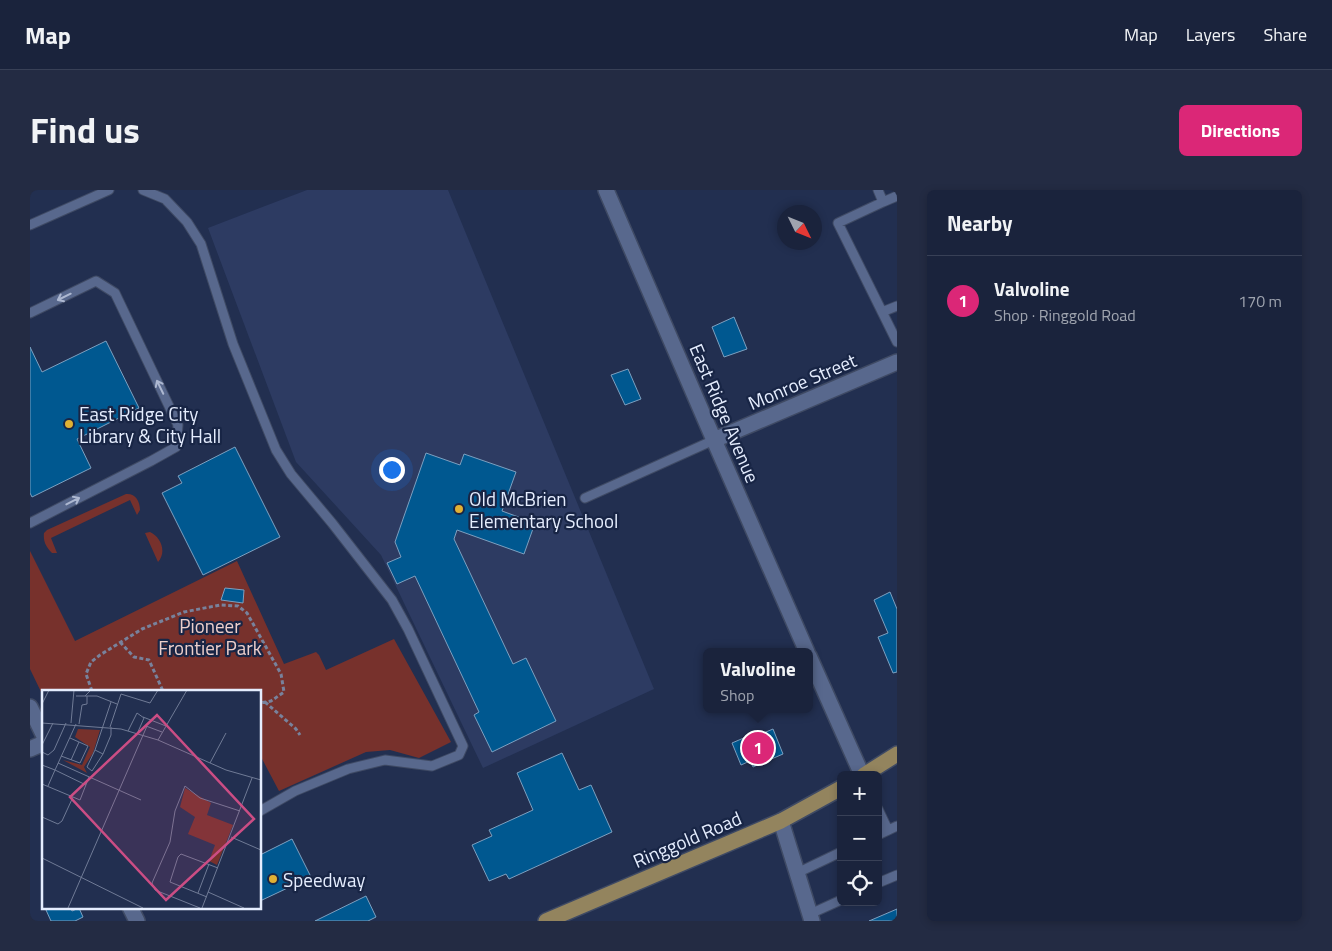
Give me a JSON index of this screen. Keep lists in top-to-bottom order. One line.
{"streets":{"main road":["Ringgold Road"],"street":["Monroe Street","East Ridge Avenue"]},"crossings":[["Monroe Street","East Ridge Avenue"]],"parks":["Pioneer Frontier Park"],"places":["East Ridge City Library & City Hall","Old McBrien Elementary School","Speedway"],"north":"bottom right","page":{"header":"Map","nav":["Map","Layers","Share"],"title":"Find us","buttons":"Directions","heading":"Nearby","list":[{"mark":"1","name":"Valvoline","note":"Shop · Ringgold Road","value":"170 m"}],"popup":["Valvoline","Shop"],"pins":"1","map_buttons":["+","−"]}}
